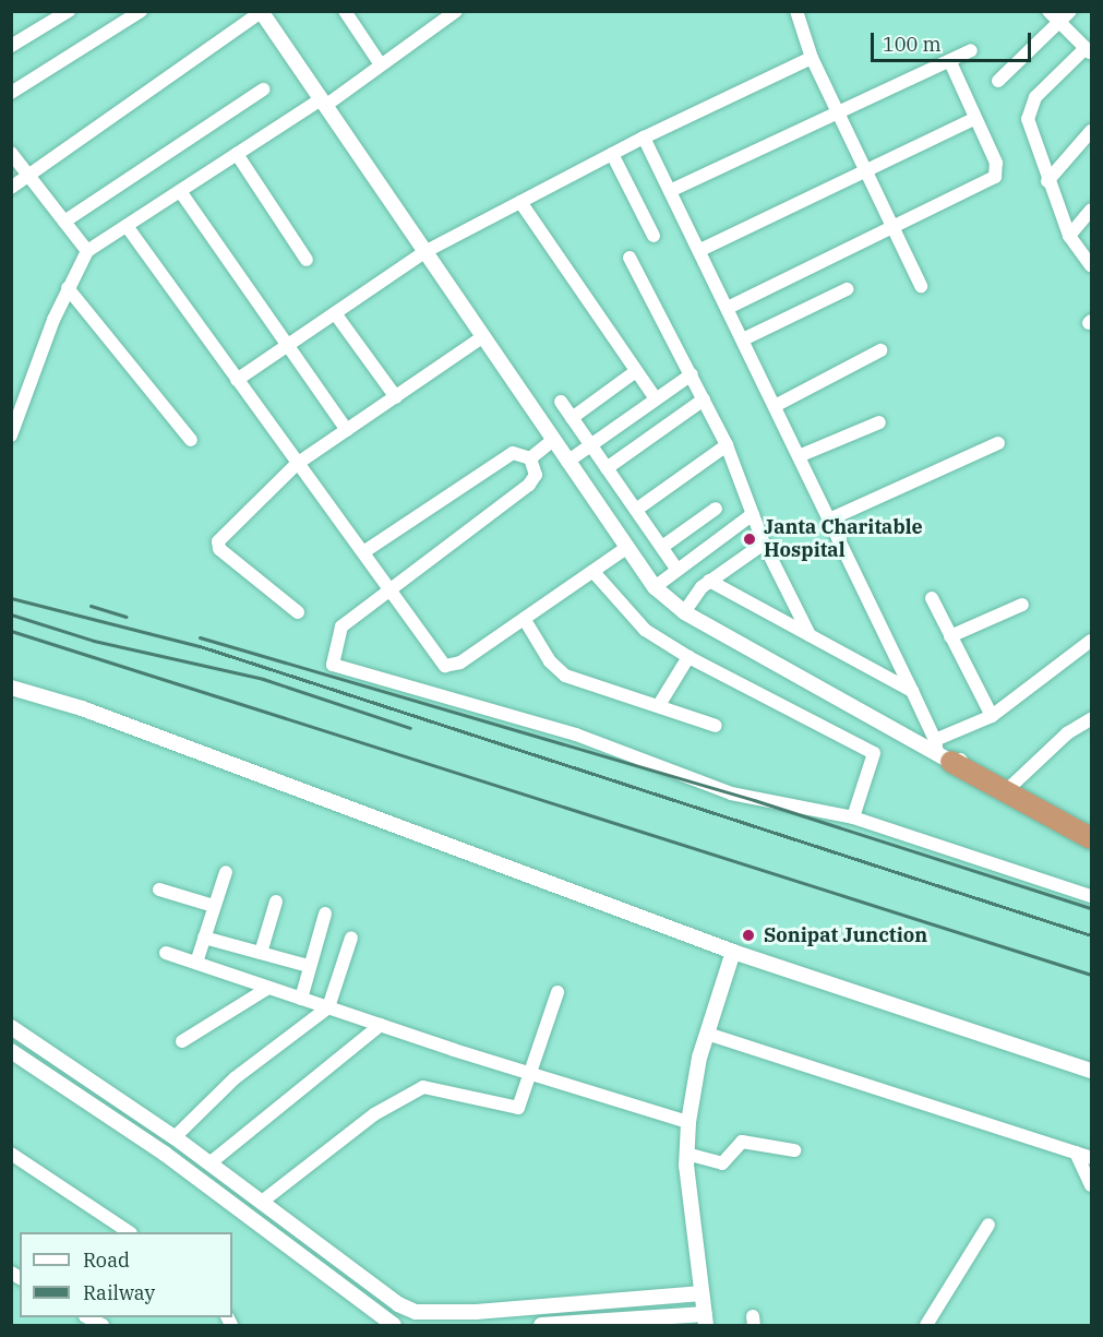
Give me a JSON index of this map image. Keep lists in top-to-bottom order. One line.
{"places":["Janta Charitable Hospital","Sonipat Junction"],"legend":["Road","Railway"],"scale_bar":"100 m"}
